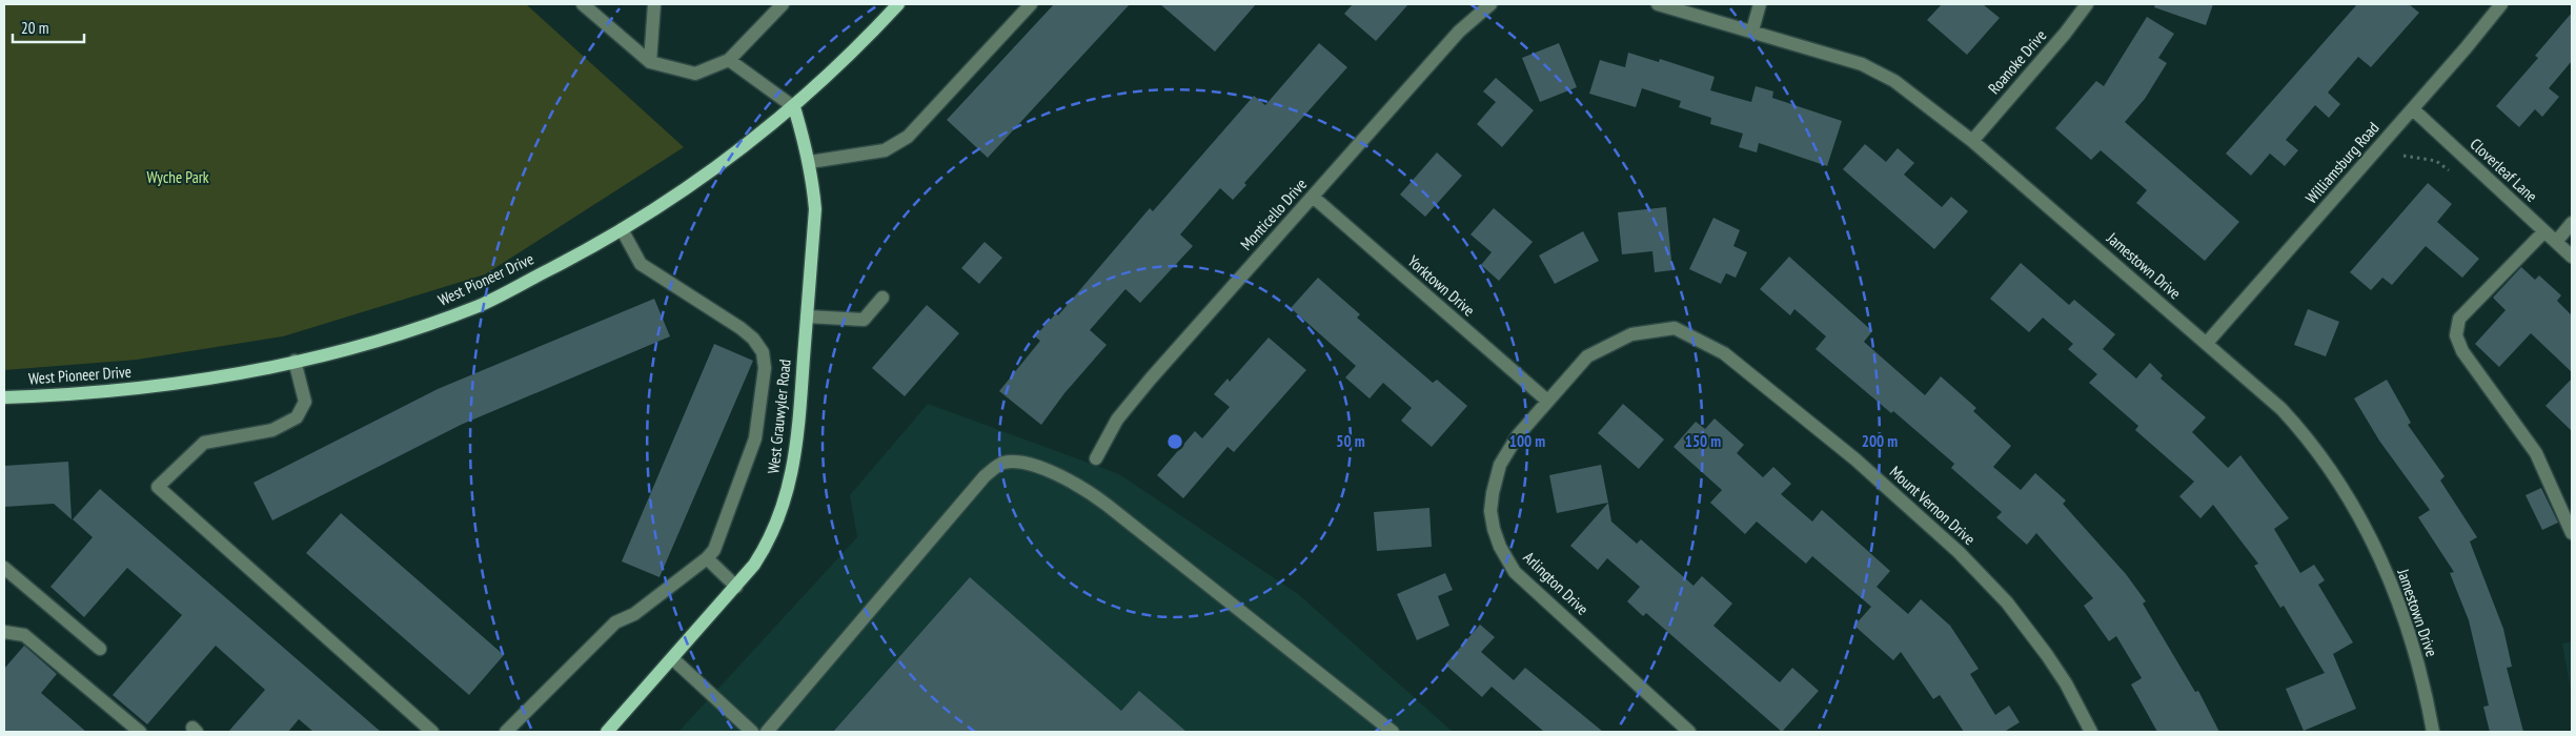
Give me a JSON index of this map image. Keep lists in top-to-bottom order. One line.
{"streets":{"main road":["West Pioneer Drive","West Grauwyler Road"],"street":["Roanoke Drive","Williamsburg Road","Cloverleaf Lane","Monticello Drive","Jamestown Drive","Yorktown Drive","Mount Vernon Drive","Arlington Drive"]},"crossings":[["Roanoke Drive","Jamestown Drive"],["Williamsburg Road","Cloverleaf Lane"],["Williamsburg Road","Jamestown Drive"],["Monticello Drive","Yorktown Drive"],["West Pioneer Drive","West Grauwyler Road"],["Yorktown Drive","Mount Vernon Drive"],["Yorktown Drive","Arlington Drive"],["Mount Vernon Drive","Arlington Drive"]],"parks":["Wyche Park"],"scale_bar":"20 m","rings":["50 m","100 m","150 m","200 m"]}
